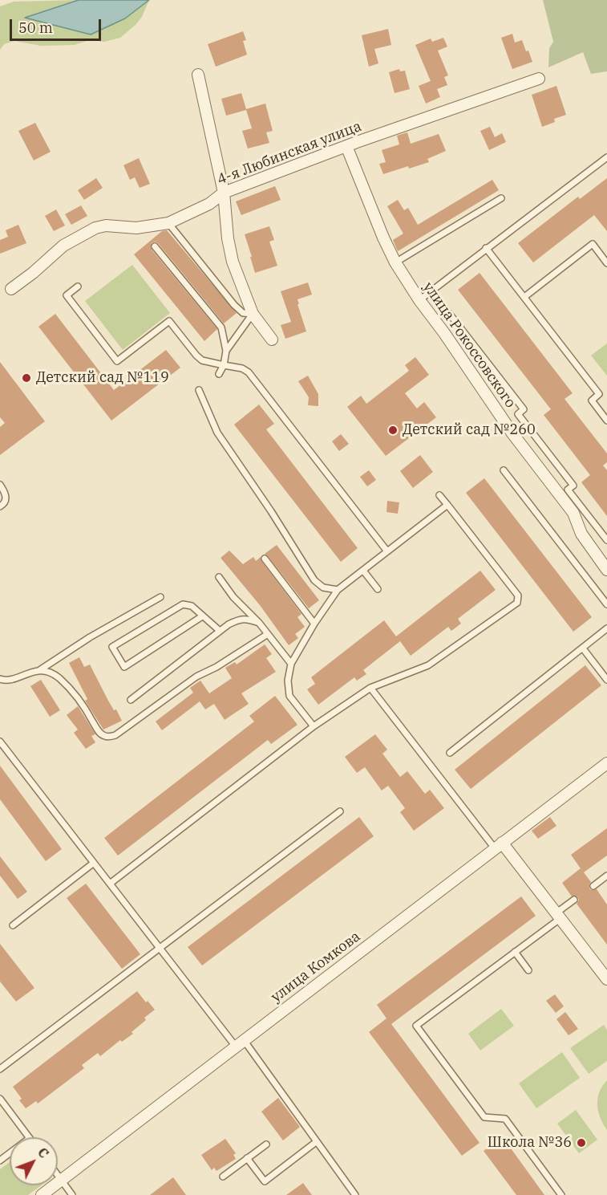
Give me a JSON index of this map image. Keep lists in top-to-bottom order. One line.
{"streets":{"street":["4-я Любинская улица","улица Рокоссовского","улица Комкова"]},"crossings":[["4-я Любинская улица","улица Рокоссовского"]],"places":["Детский сад №119","Детский сад №260","Школа №36"],"scale_bar":"50 m","north":"top right"}
